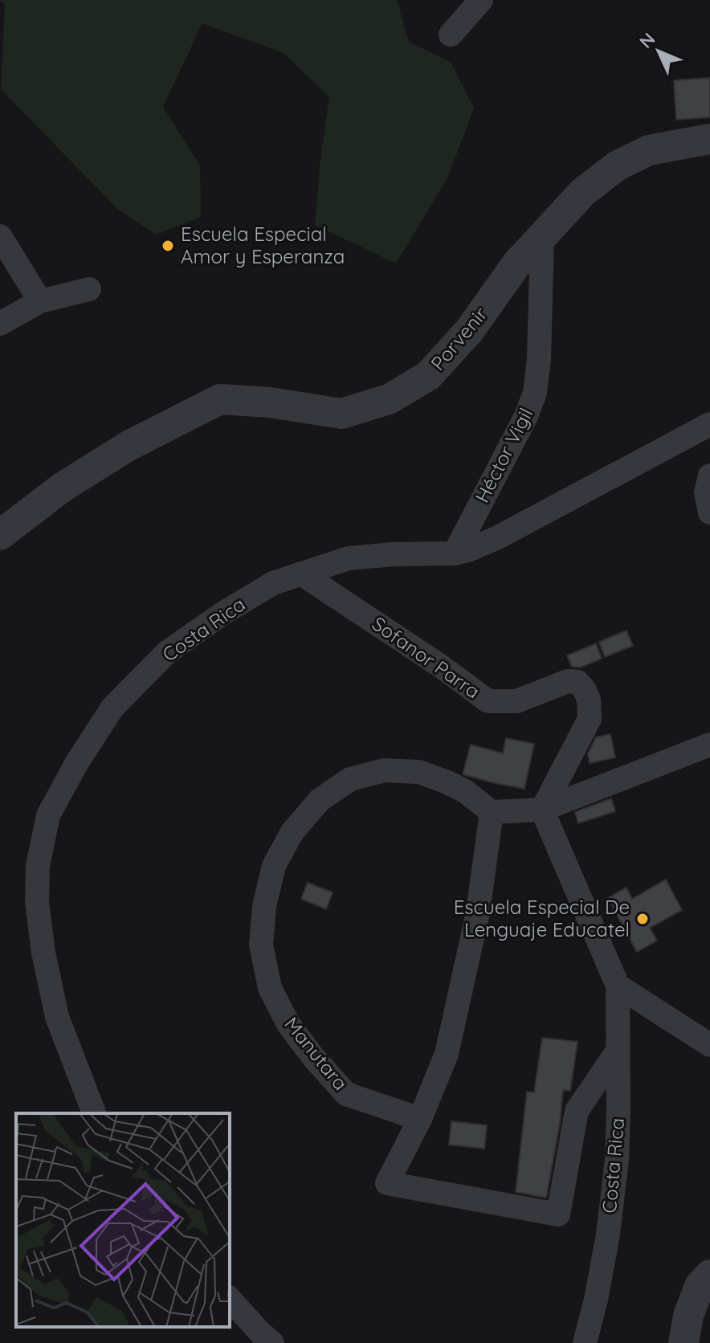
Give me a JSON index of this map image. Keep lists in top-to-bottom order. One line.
{"streets":{"street":["Porvenir","Héctor Vigil","Costa Rica","Sofanor Parra","Manutara"]},"crossings":[["Porvenir","Héctor Vigil"],["Héctor Vigil","Costa Rica"],["Costa Rica","Sofanor Parra"]],"places":["Escuela Especial Amor y Esperanza","Escuela Especial De Lenguaje Educatel"],"north":"top left"}
